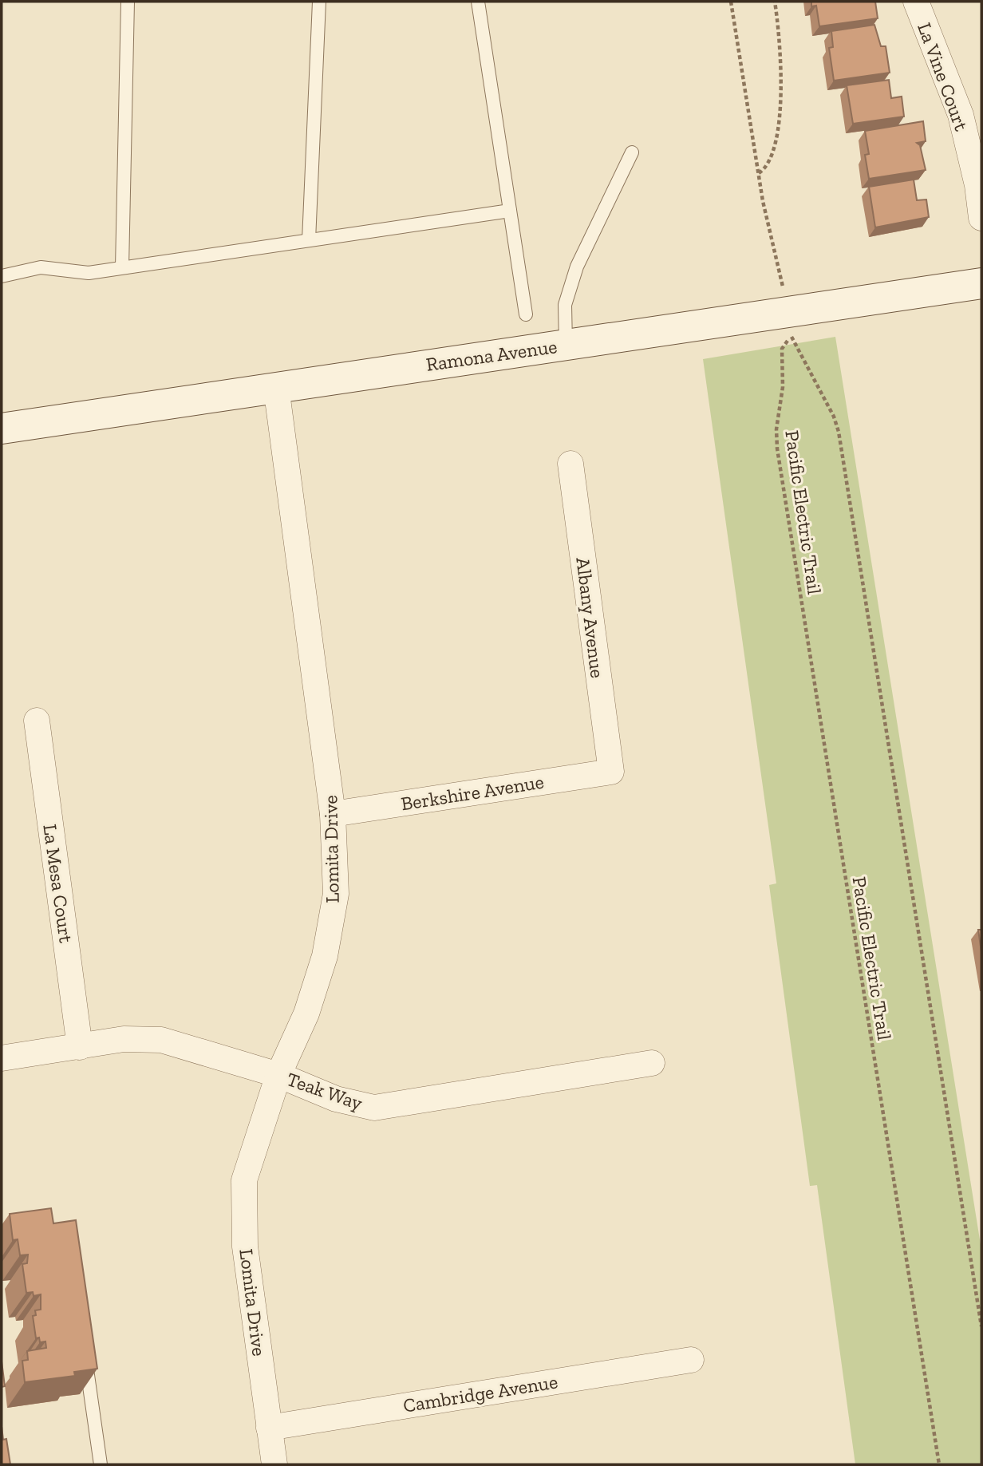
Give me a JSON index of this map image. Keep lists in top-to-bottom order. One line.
{"streets":{"street":["La Vine Court","Ramona Avenue","Albany Avenue","Berkshire Avenue","Lomita Drive","La Mesa Court","Teak Way","Cambridge Avenue"],"path":["Pacific Electric Trail"]},"crossings":[["Ramona Avenue","Lomita Drive"],["Albany Avenue","Berkshire Avenue"],["Berkshire Avenue","Lomita Drive"],["Lomita Drive","Teak Way"],["Lomita Drive","Cambridge Avenue"],["La Mesa Court","Teak Way"]]}
